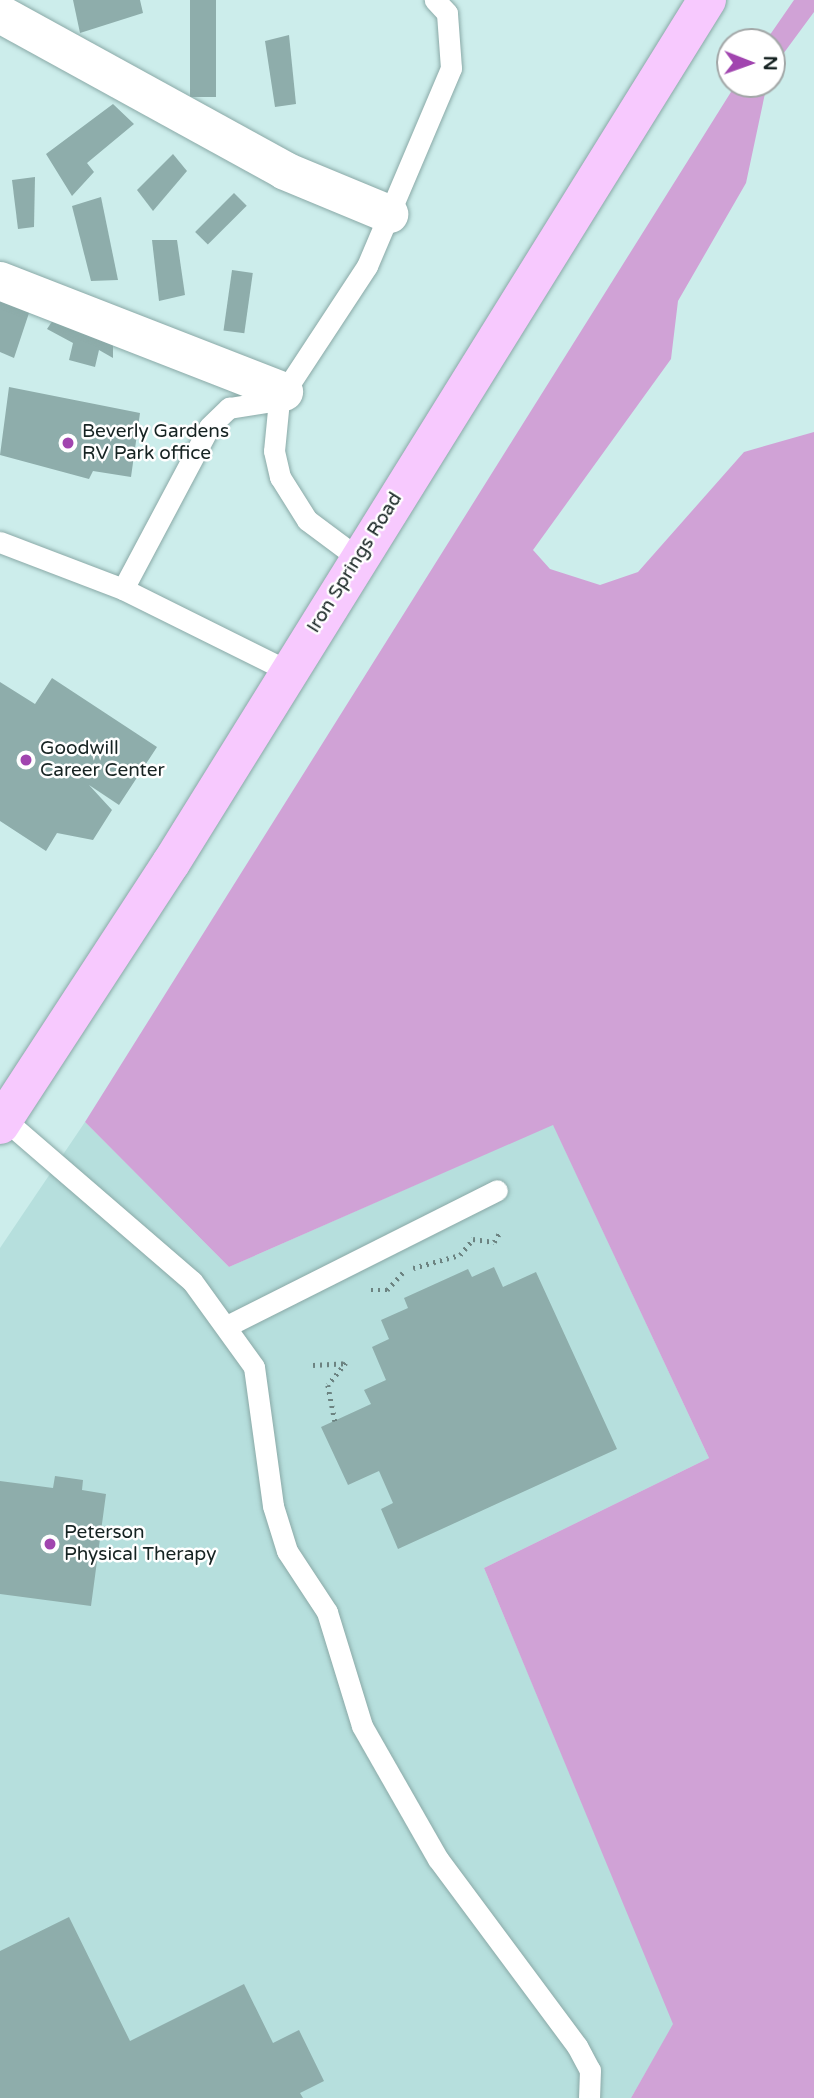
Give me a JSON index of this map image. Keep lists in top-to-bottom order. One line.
{"streets":{"main road":["Iron Springs Road"]},"places":["Beverly Gardens RV Park office","Goodwill Career Center","Peterson Physical Therapy"],"north":"right"}
